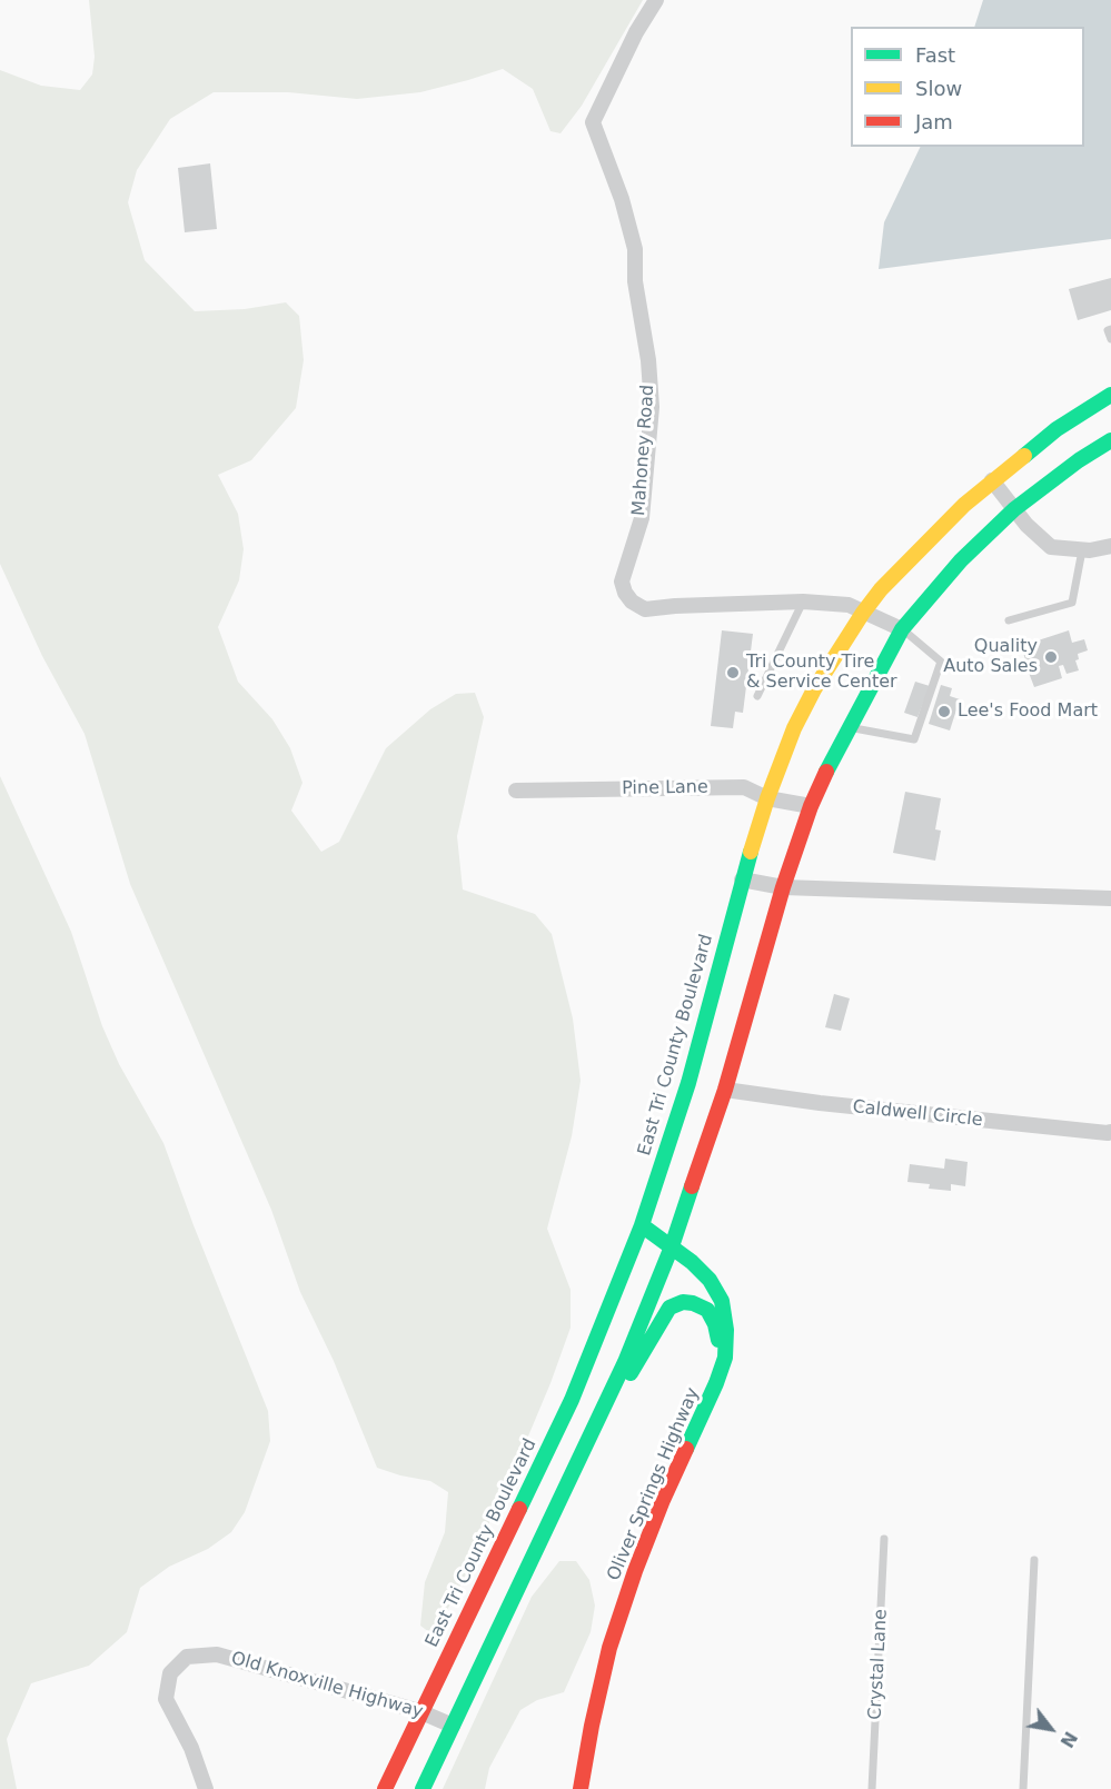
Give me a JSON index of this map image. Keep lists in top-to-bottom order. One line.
{"streets":{"main road":["East Tri County Boulevard","Oliver Springs Highway"],"street":["Mahoney Road","Pine Lane","Caldwell Circle","Old Knoxville Highway"],"lane":["Crystal Lane"]},"crossings":[["Mahoney Road","East Tri County Boulevard"],["Pine Lane","East Tri County Boulevard"],["East Tri County Boulevard","Oliver Springs Highway"],["East Tri County Boulevard","Old Knoxville Highway"]],"places":["Quality Auto Sales","Tri County Tire & Service Center","Lee's Food Mart"],"legend":["Fast","Slow","Jam"],"north":"bottom right"}
